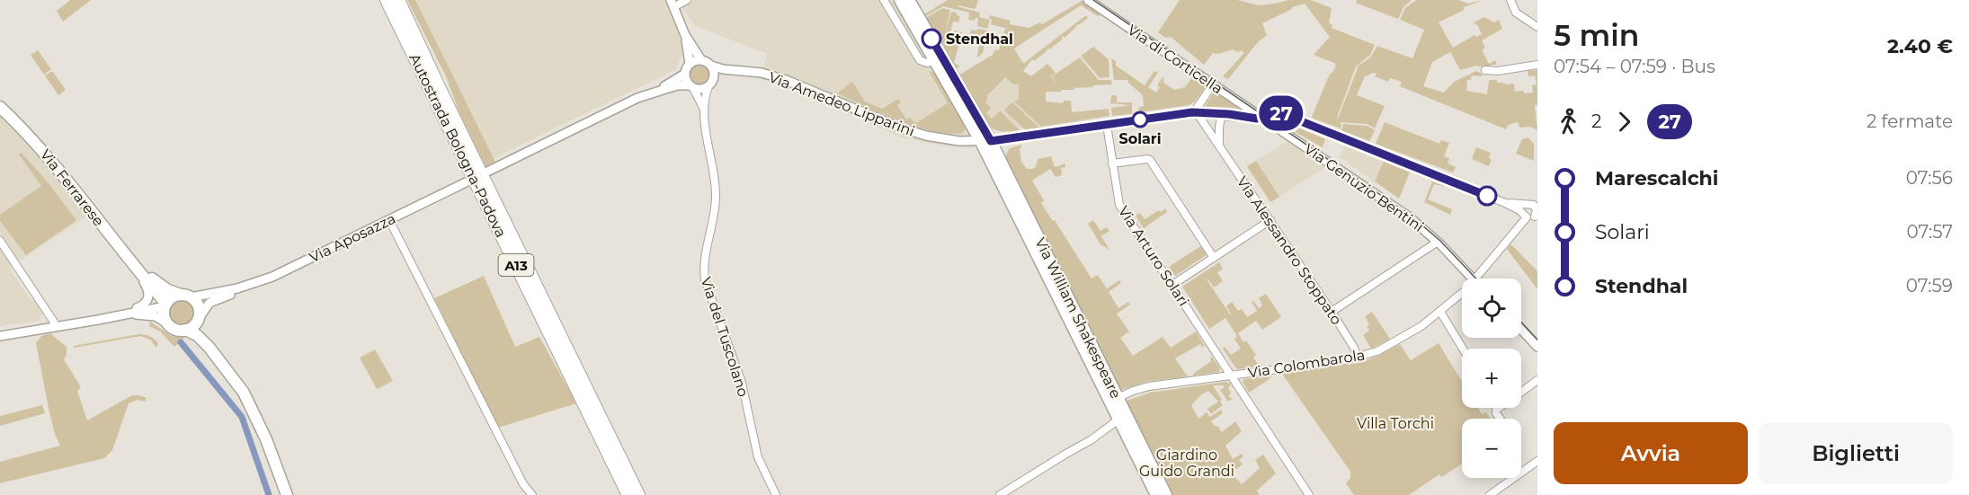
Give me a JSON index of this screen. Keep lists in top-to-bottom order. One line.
{"streets":{"highway":["Autostrada Bologna-Padova","A13"],"main road":["Via Ferrarese","Via William Shakespeare"],"street":["Via di Corticella","Via Amedeo Lipparini","Via Genuzio Bentini","Via Aposazza","Via Alessandro Stoppato","Via Arturo Solari","Via del Tuscolano","Via Colombarola"]},"crossings":[["Via di Corticella","Via Amedeo Lipparini"],["Via di Corticella","Via Genuzio Bentini"],["Via Amedeo Lipparini","Via Genuzio Bentini"],["Via Amedeo Lipparini","Via Alessandro Stoppato"],["Via Amedeo Lipparini","Via Arturo Solari"],["Via Amedeo Lipparini","Via William Shakespeare"],["Via Amedeo Lipparini","Via del Tuscolano"],["Via Ferrarese","Via Aposazza"],["Via Alessandro Stoppato","Via Colombarola"],["Via Arturo Solari","Via Colombarola"],["Via William Shakespeare","Via Colombarola"]],"parks":["Villa Torchi","Giardino Guido Grandi"],"places":["Stendhal","Solari"],"lines":["bus line 27"],"page":{"on_map":"27","heading":["5 min","07:54 – 07:59 · Bus","2.40 €"],"legs":["2","27","2 fermate"],"list":[{"name":"Marescalchi","value":"07:56"},{"name":"Solari","value":"07:57"},{"name":"Stendhal","value":"07:59"}],"map_buttons":["+","−"],"buttons":["Avvia","Biglietti"]}}
